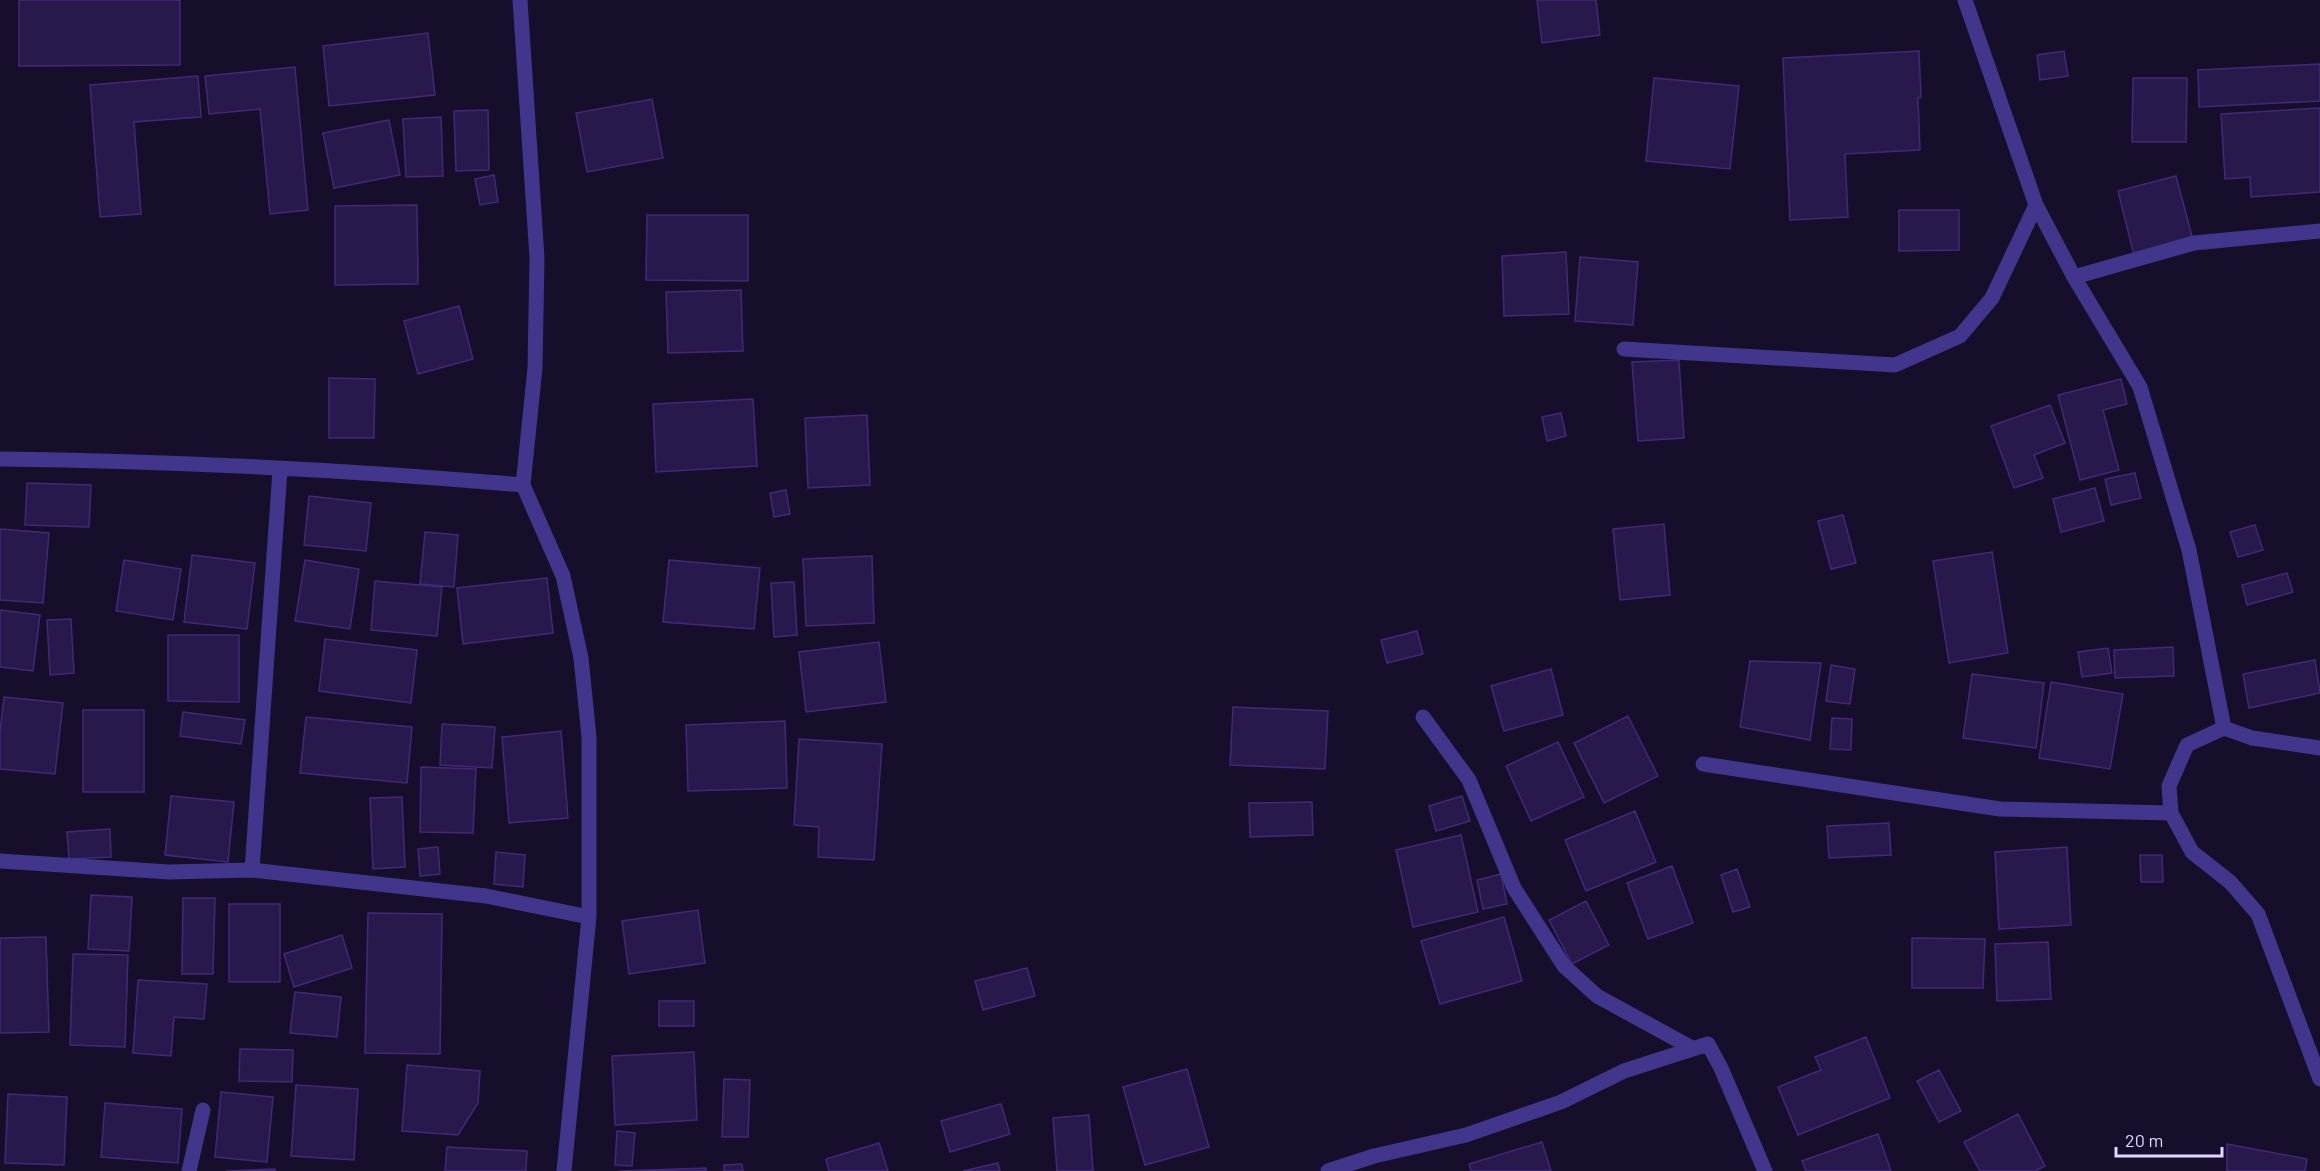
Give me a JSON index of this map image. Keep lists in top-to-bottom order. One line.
{"scale_bar":"20 m"}
